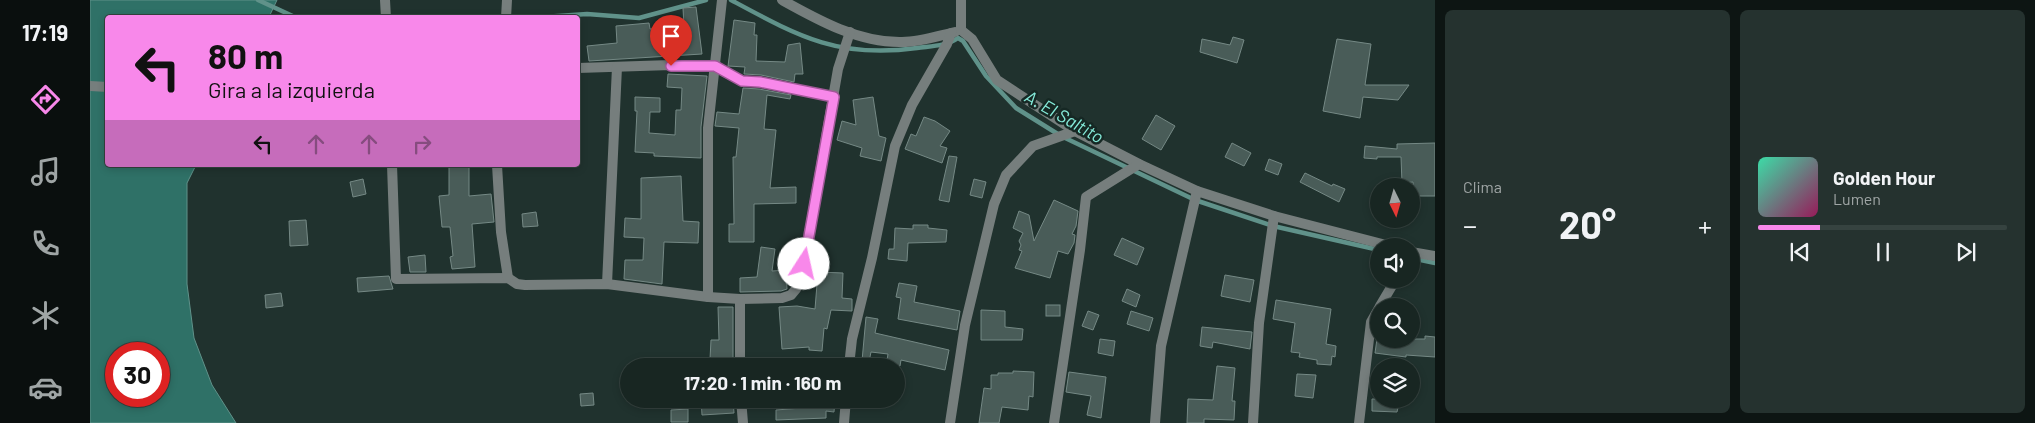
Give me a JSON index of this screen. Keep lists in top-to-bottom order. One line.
{"water":["A. El Saltito"],"north":"bottom","page":{"tabs":"17:19","tile":"Clima","turn":["80 m","Gira a la izquierda"],"song":["Golden Hour","Lumen"],"heat":["−","20°","+"],"limit":"30","trip":"17:20 · 1 min · 160 m"}}
